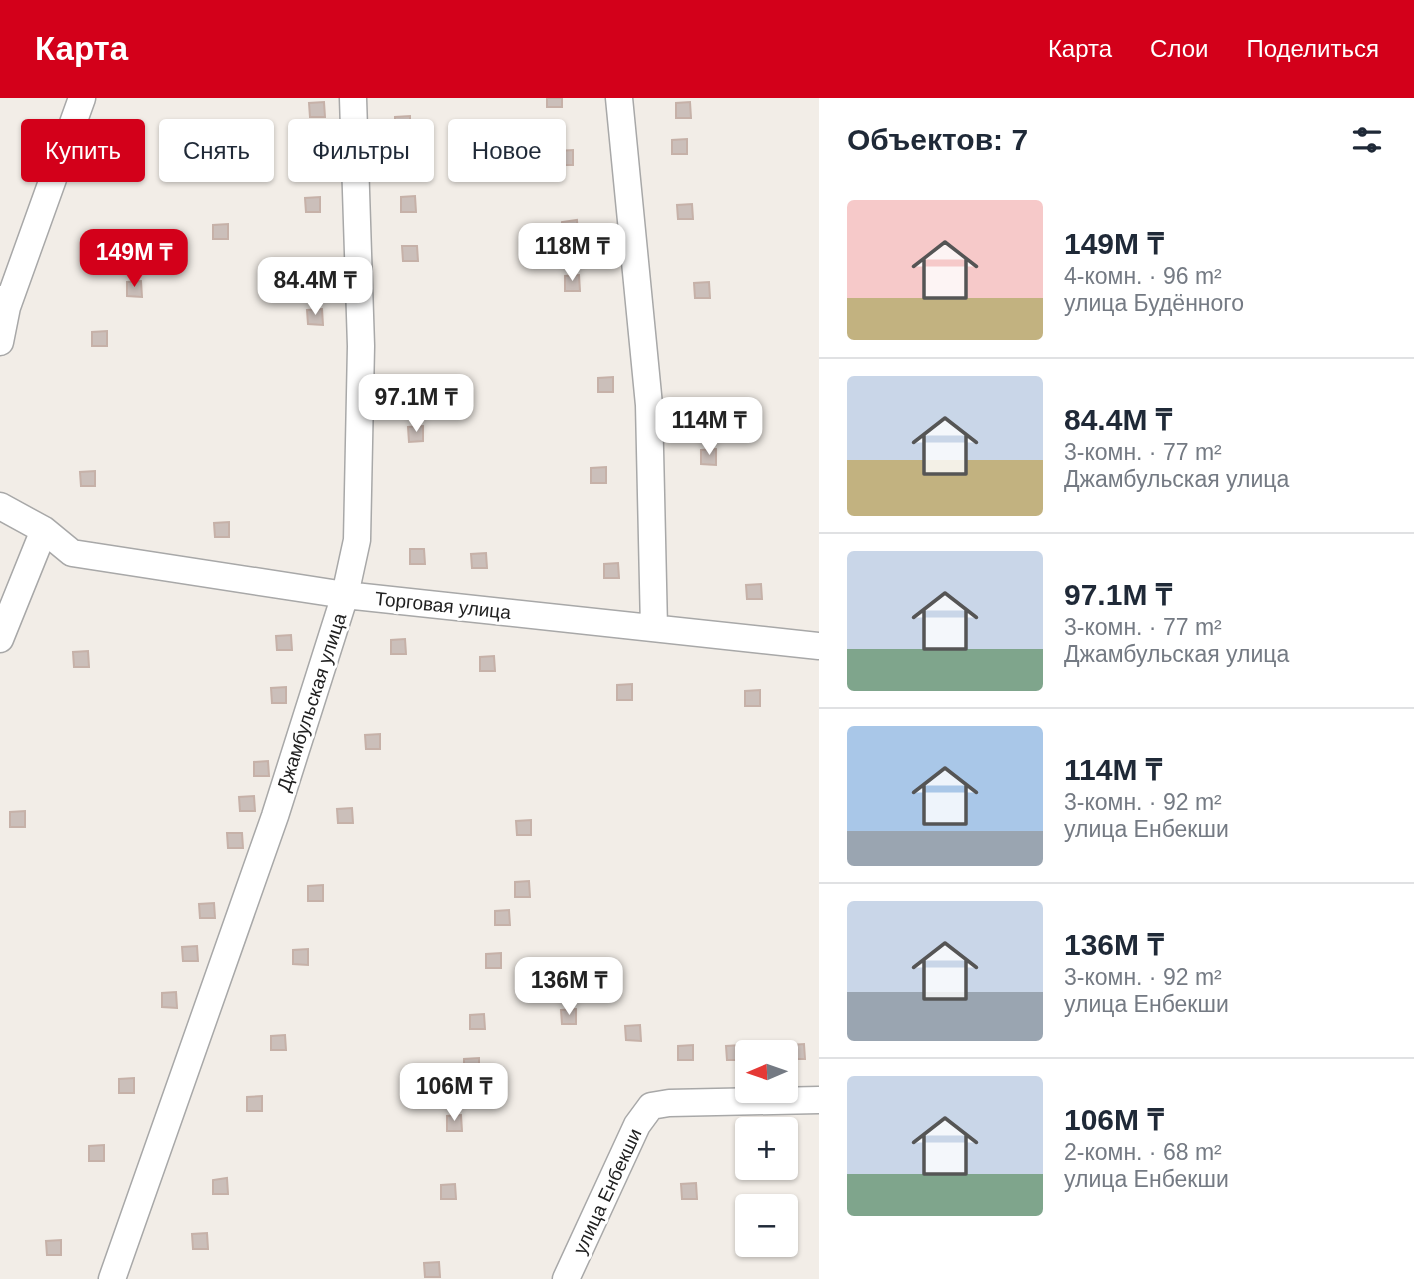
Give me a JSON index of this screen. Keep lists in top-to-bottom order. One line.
{"streets":{"street":["Торговая улица","Джамбульская улица","улица Енбекши"]},"crossings":[["Торговая улица","Джамбульская улица"]],"north":"left","page":{"header":"Карта","nav":["Карта","Слои","Поделиться"],"heading":"Объектов: 7","chip":["Купить","Снять","Фильтры","Новое"],"list":[{"name":"149M ₸","note":"4-комн. · 96 m² · улица Будённого"},{"name":"84.4M ₸","note":"3-комн. · 77 m² · Джамбульская улица"},{"name":"97.1M ₸","note":"3-комн. · 77 m² · Джамбульская улица"},{"name":"114M ₸","note":"3-комн. · 92 m² · улица Енбекши"},{"name":"136M ₸","note":"3-комн. · 92 m² · улица Енбекши"},{"name":"106M ₸","note":"2-комн. · 68 m² · улица Енбекши"}],"price":["118M ₸","149M ₸","84.4M ₸","97.1M ₸","114M ₸","136M ₸","106M ₸"],"map_buttons":["+","−"]}}
